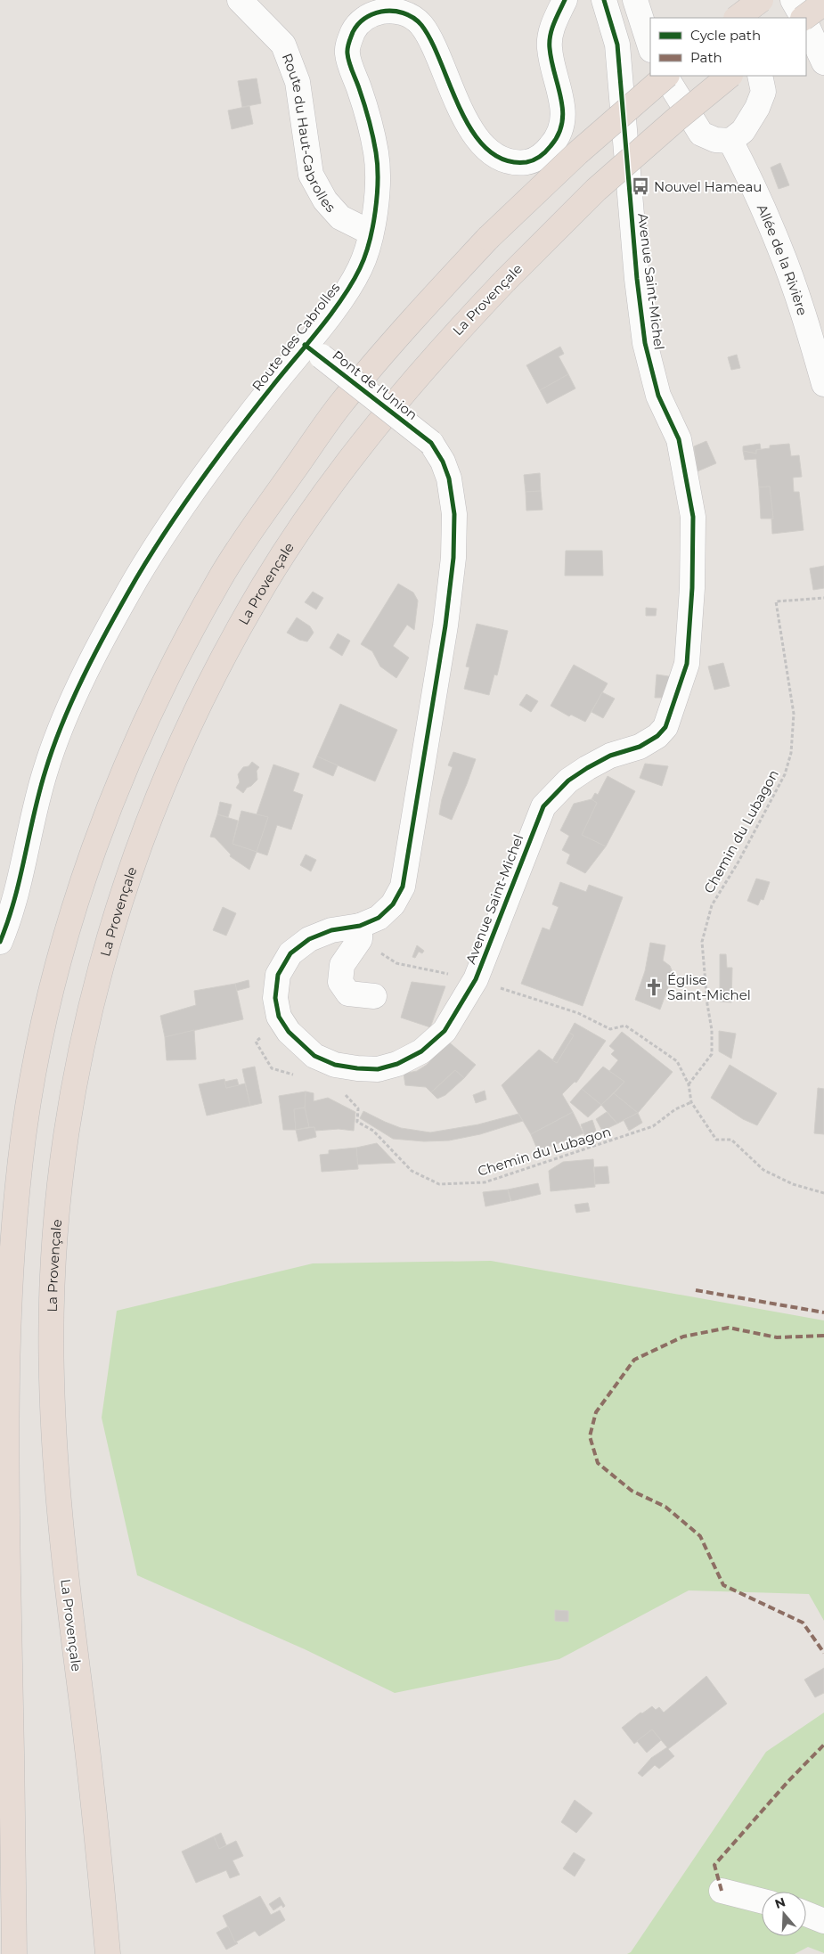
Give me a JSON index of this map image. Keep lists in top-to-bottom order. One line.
{"streets":{"highway":["La Provençale"],"street":["Route du Haut-Cabrolles","Allée de la Rivière","Avenue Saint-Michel","Route des Cabrolles","Pont de l'Union"],"path":["Chemin du Lubagon"]},"crossings":[["Route du Haut-Cabrolles","Route des Cabrolles"],["Avenue Saint-Michel","Pont de l'Union"],["Route des Cabrolles","Pont de l'Union"]],"places":{"bus stop":["Nouvel Hameau"],"church":["Église Saint-Michel"]},"legend":["Cycle path","Path"],"north":"top"}
